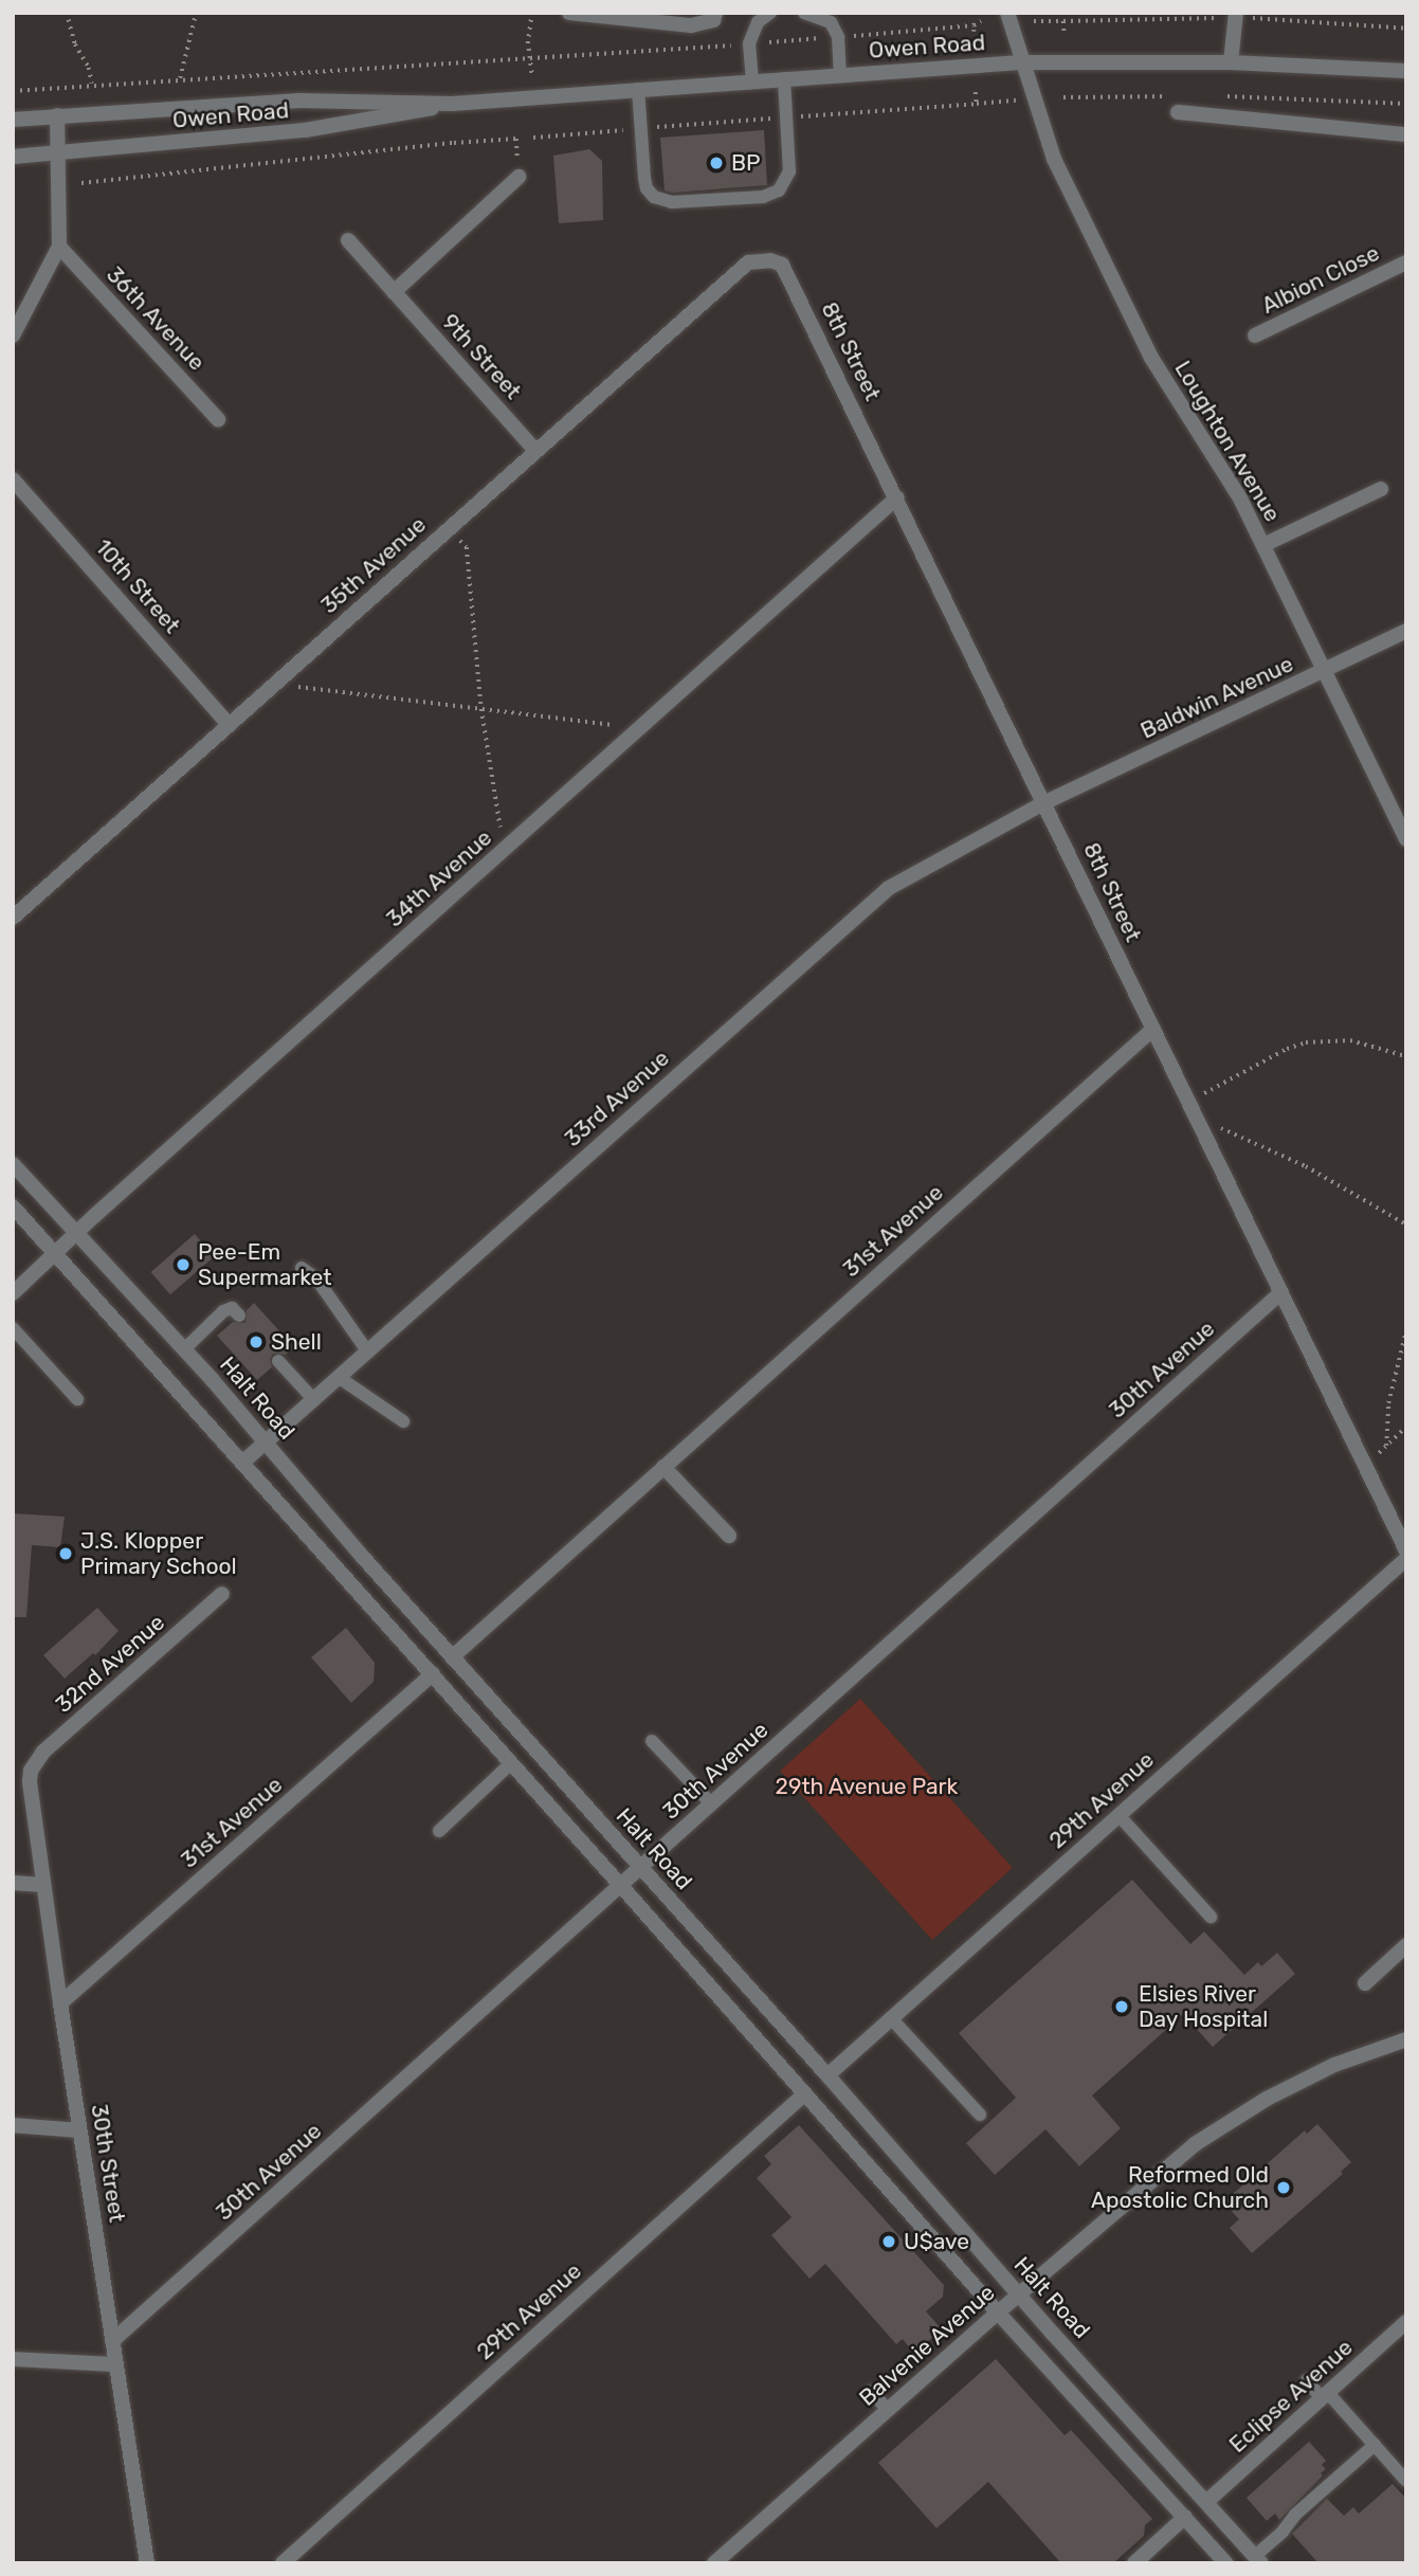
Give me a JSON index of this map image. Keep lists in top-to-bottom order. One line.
{"streets":{"street":["Owen Road","Albion Close","36th Avenue","8th Street","9th Street","Loughton Avenue","35th Avenue","10th Street","Baldwin Avenue","34th Avenue","33rd Avenue","31st Avenue","30th Avenue","Halt Road","32nd Avenue","29th Avenue","30th Street","Balvenie Avenue","Eclipse Avenue"]},"crossings":[["Owen Road","Loughton Avenue"],["8th Street","35th Avenue"],["8th Street","Baldwin Avenue"],["8th Street","34th Avenue"],["8th Street","33rd Avenue"],["8th Street","31st Avenue"],["8th Street","30th Avenue"],["9th Street","35th Avenue"],["Loughton Avenue","Baldwin Avenue"],["35th Avenue","10th Street"],["Baldwin Avenue","33rd Avenue"],["34th Avenue","Halt Road"],["33rd Avenue","Halt Road"],["31st Avenue","Halt Road"],["31st Avenue","30th Street"],["30th Avenue","Halt Road"],["30th Avenue","30th Street"],["Halt Road","29th Avenue"],["Halt Road","Balvenie Avenue"],["Halt Road","Eclipse Avenue"],["32nd Avenue","30th Street"]],"parks":["29th Avenue Park"],"places":["BP","Pee-Em Supermarket","Shell","J.S. Klopper Primary School","Elsies River Day Hospital","Reformed Old Apostolic Church","U$ave"]}
